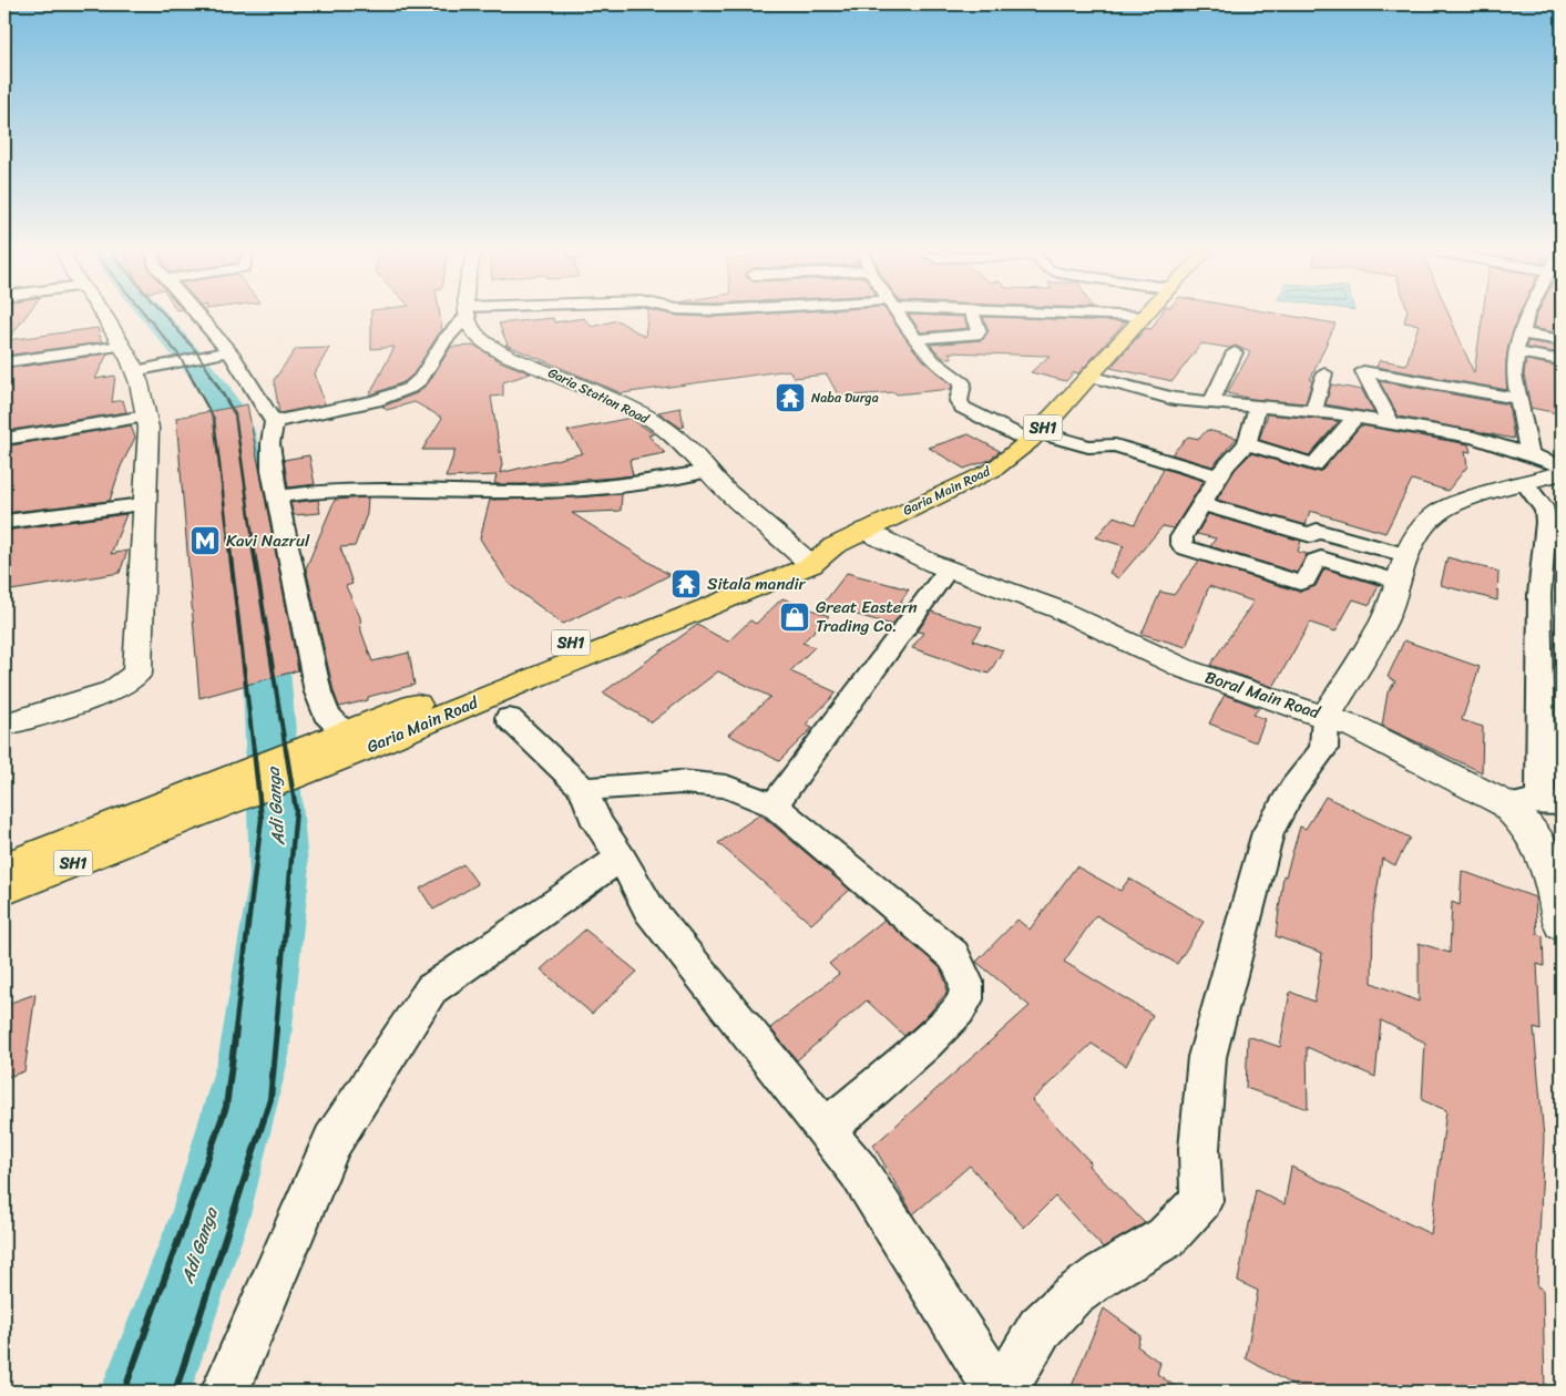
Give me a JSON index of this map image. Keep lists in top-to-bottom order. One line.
{"streets":{"main road":["Garia Station Road","SH1","Garia Main Road","Boral Main Road"]},"crossings":[["Garia Station Road","Garia Main Road"],["Garia Main Road","Boral Main Road"]],"water":["Adi Ganga"],"places":{"temple":["Naba Durga","Sitala mandir"],"metro station":["Kavi Nazrul"],"shop":["Great Eastern Trading Co."]}}
